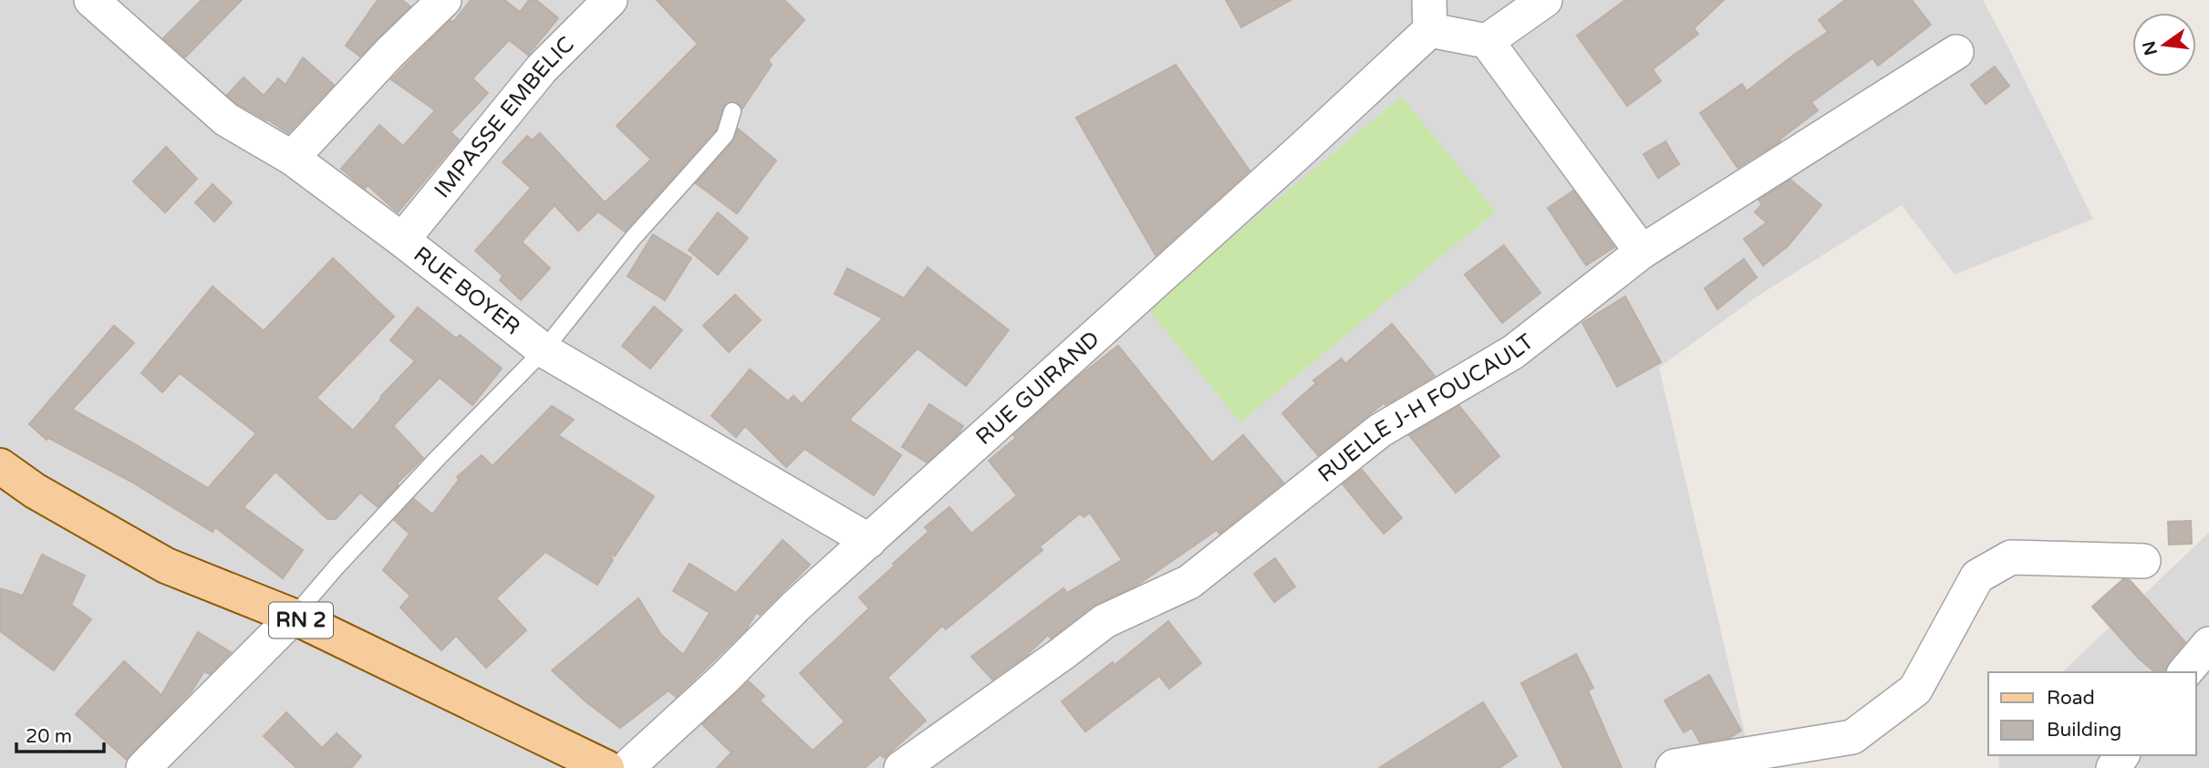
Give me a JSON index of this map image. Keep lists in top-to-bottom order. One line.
{"streets":{"main road":["RN 2"],"street":["IMPASSE EMBELIC","RUE BOYER","RUE GUIRAND","RUELLE J-H FOUCAULT"]},"crossings":[["IMPASSE EMBELIC","RUE BOYER"],["RUE BOYER","RUE GUIRAND"]],"legend":["Road","Building"],"scale_bar":"20 m","north":"left"}
